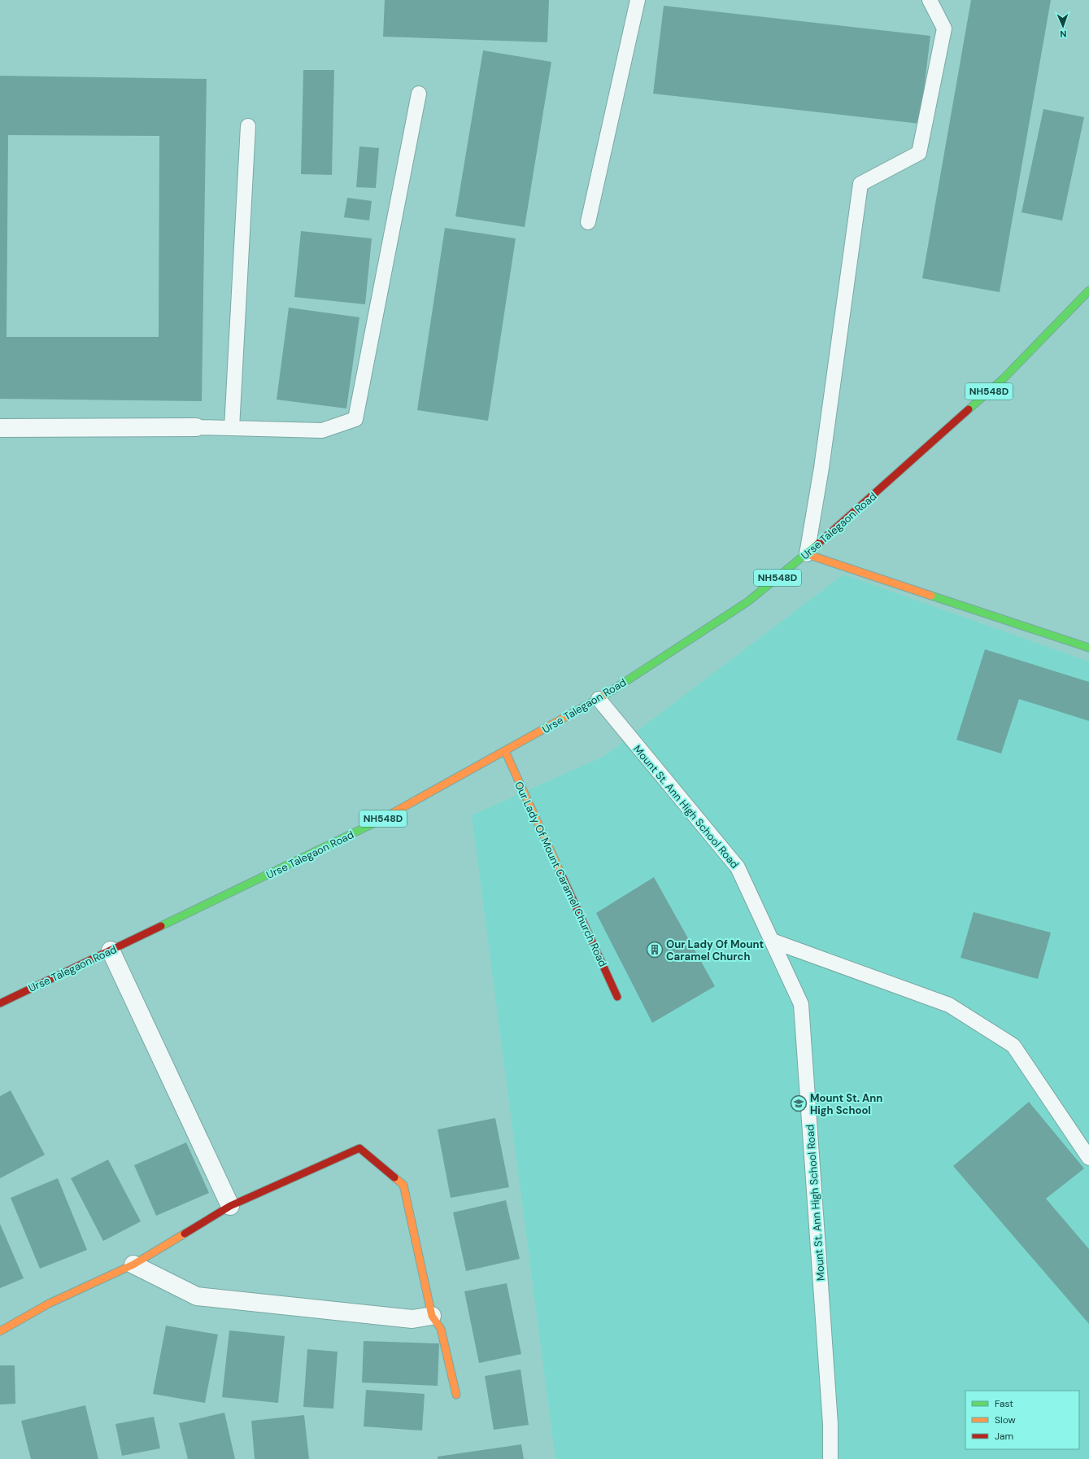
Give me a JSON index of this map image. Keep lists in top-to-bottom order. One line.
{"streets":{"main road":["NH548D","Urse Talegaon Road","Our Lady Of Mount Caramel Church Road"],"lane":["Mount St. Ann High School Road"]},"crossings":[["Urse Talegaon Road","Mount St. Ann High School Road"],["Urse Talegaon Road","Our Lady Of Mount Caramel Church Road"]],"places":{"building":["Our Lady Of Mount Caramel Church"],"school or university":["Mount St. Ann High School"]},"legend":["Fast","Slow","Jam"],"north":"bottom"}
